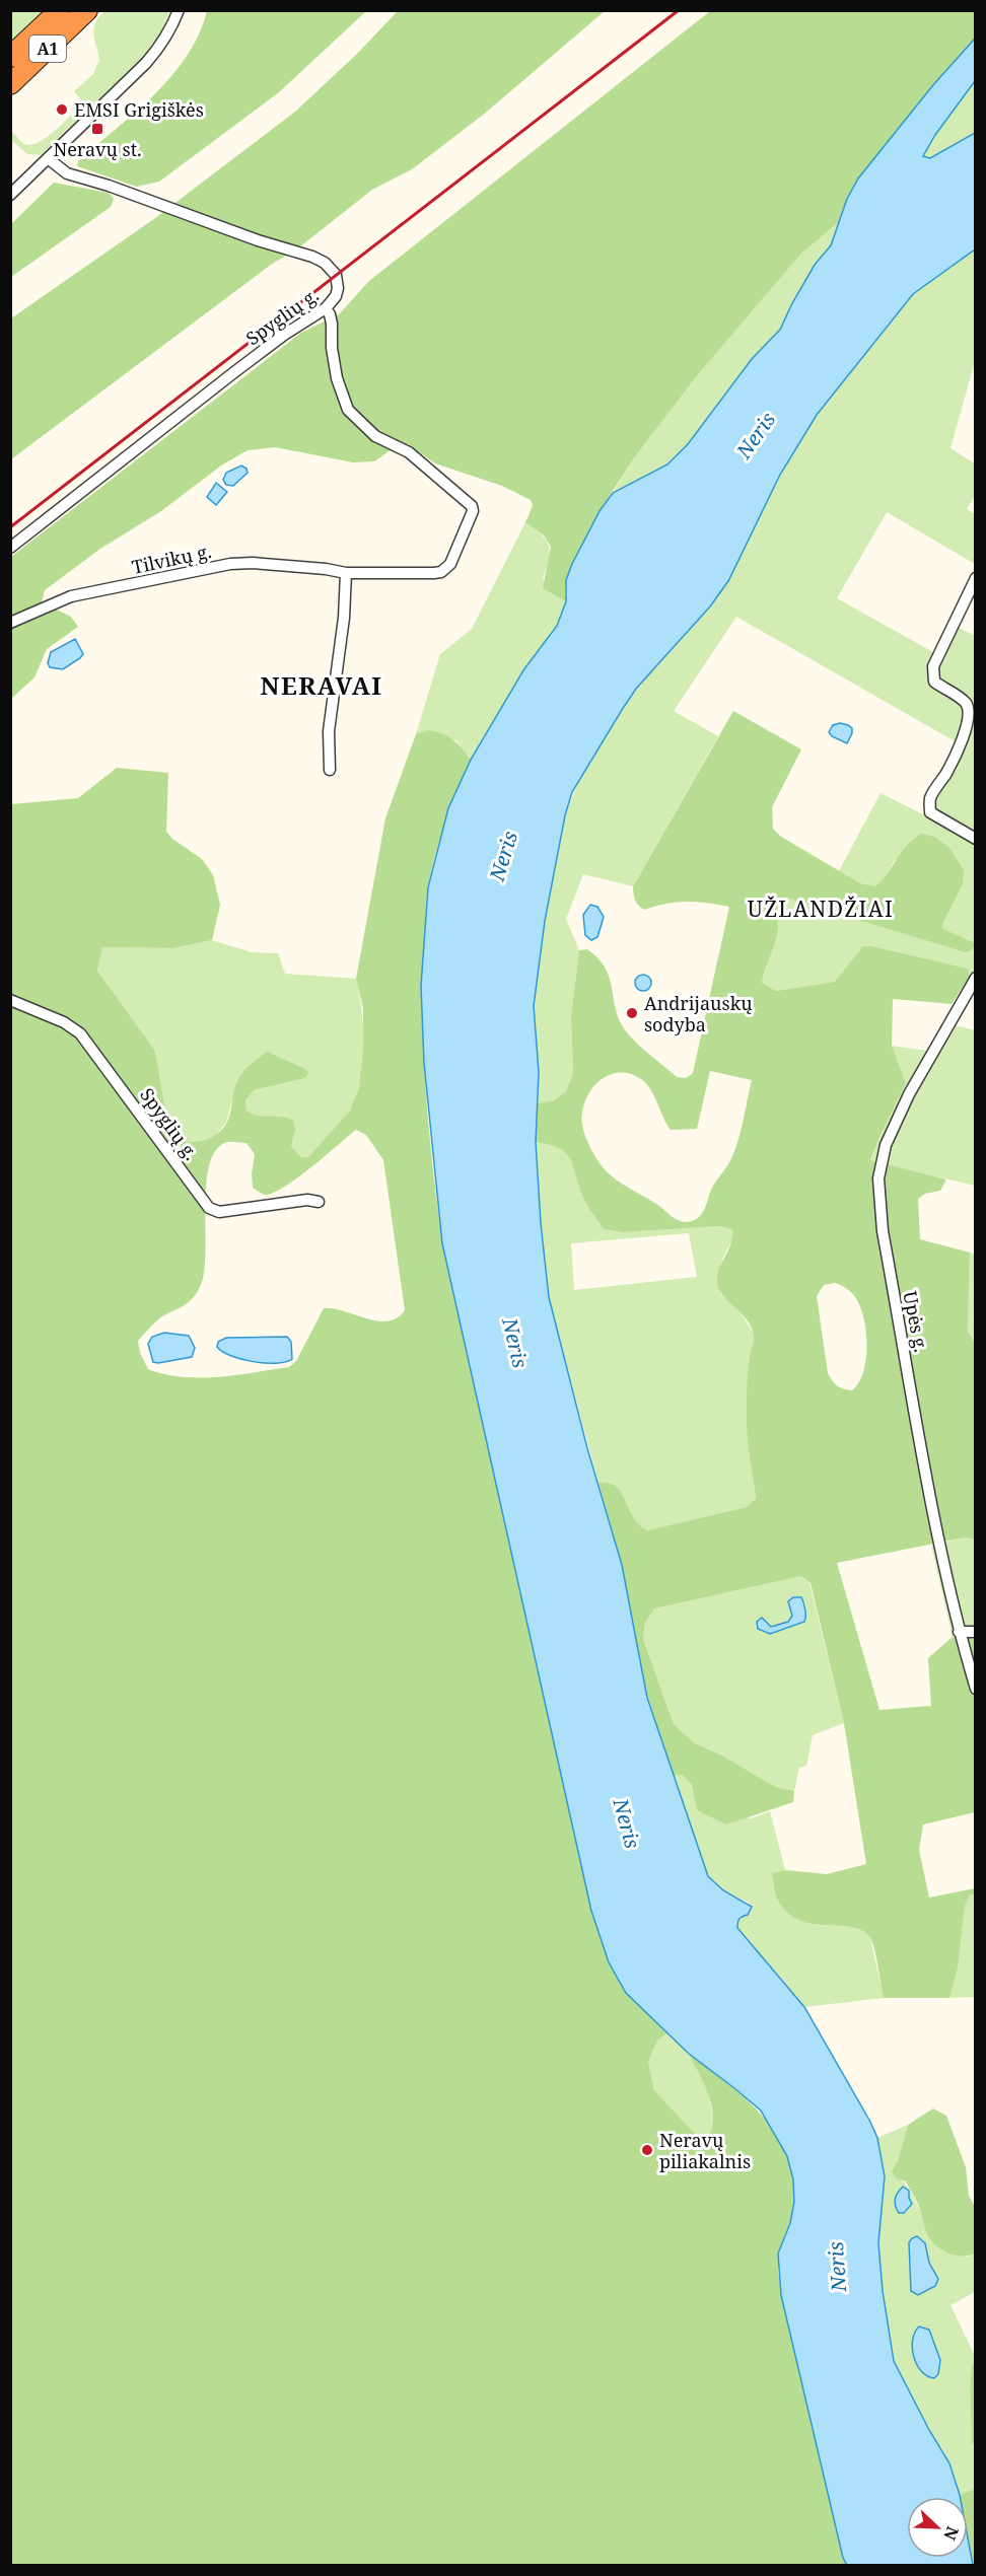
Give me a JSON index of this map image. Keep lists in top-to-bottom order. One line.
{"streets":{"highway":["A1"],"street":["Spyglių g.","Tilvikų g.","Upės g."]},"crossings":[["Spyglių g.","Tilvikų g."]],"districts":["NERAVAI","UŽLANDŽIAI"],"water":["Neris"],"places":{"other":["EMSI Grigiškės","Andrijauskų sodyba","Neravų piliakalnis"],"transit":["Neravų st."]},"north":"bottom right"}
